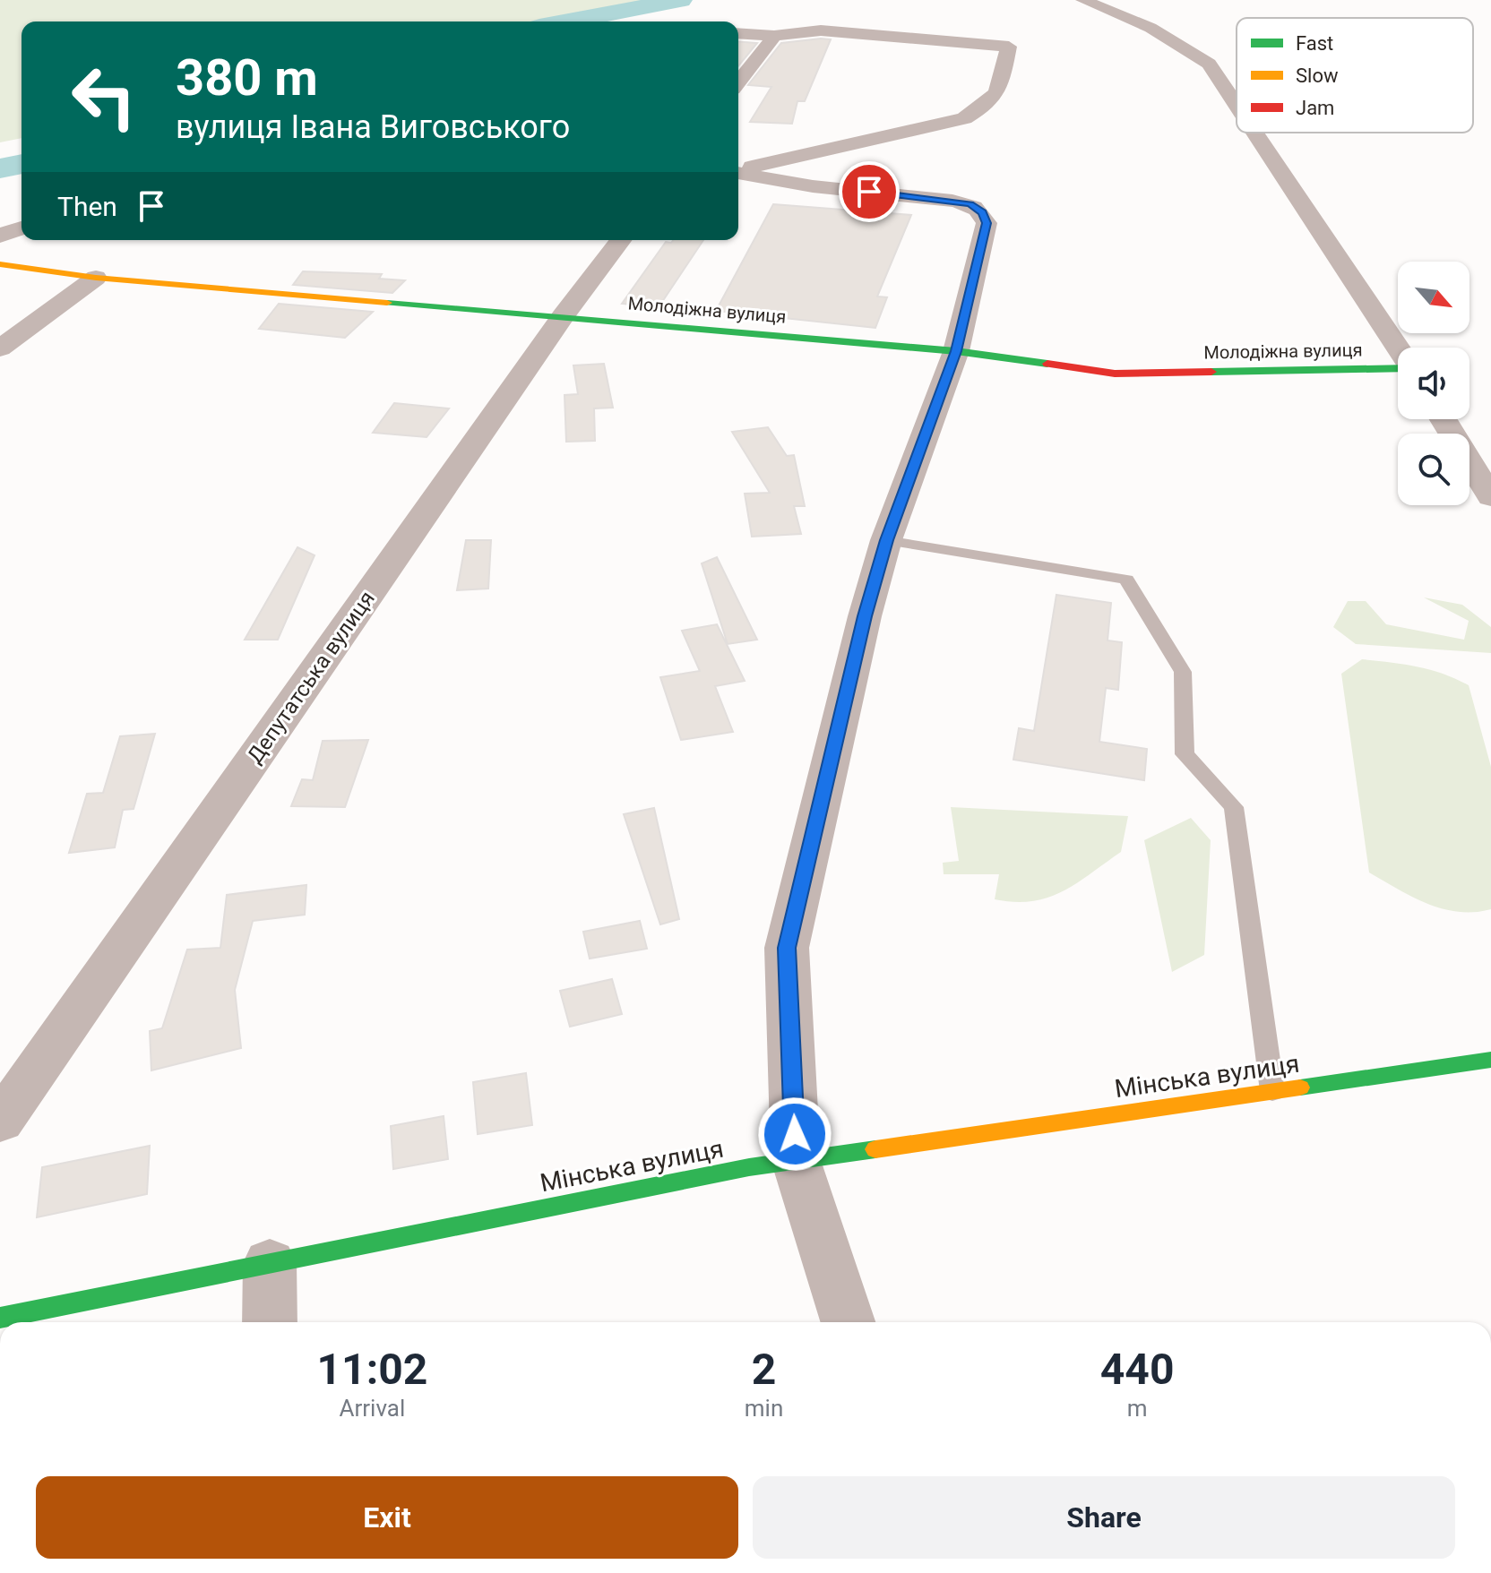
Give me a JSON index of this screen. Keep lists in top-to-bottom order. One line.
{"streets":{"street":["Молодіжна вулиця","Депутатська вулиця","Мінська вулиця"]},"crossings":[["Молодіжна вулиця","Депутатська вулиця"]],"legend":["Fast","Slow","Jam"],"north":"bottom right","page":{"turn":["380 m","вулиця Івана Виговського"],"then":"Then","eta":["11:02","Arrival","2","min","440","m"],"buttons":["Exit","Share"]}}
